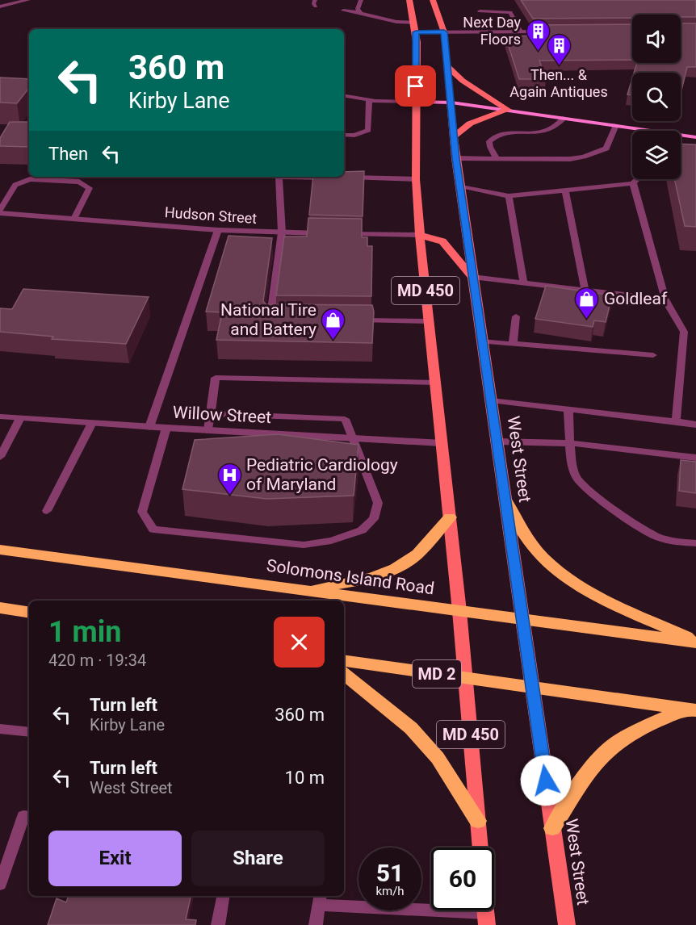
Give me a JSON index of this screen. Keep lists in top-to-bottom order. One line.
{"streets":{"highway":["Solomons Island Road","MD 2"],"main road":["MD 450","West Street"],"street":["Hudson Street","Willow Street"]},"crossings":[["MD 450","Willow Street"],["MD 450","Solomons Island Road"],["MD 450","MD 2"],["West Street","Solomons Island Road"],["West Street","MD 2"]],"places":{"building":["Next Day Floors","Then... & Again Antiques"],"shop":["Goldleaf","National Tire and Battery"],"hospital":["Pediatric Cardiology of Maryland"]},"page":{"turn":["360 m","Kirby Lane"],"then":"Then","heading":["1 min","420 m · 19:34"],"list":[{"name":"Turn left","note":"Kirby Lane","value":"360 m"},{"name":"Turn left","note":"West Street","value":"10 m"}],"buttons":["Exit","Share"],"speed":"51 km/h","limit":"60"}}
